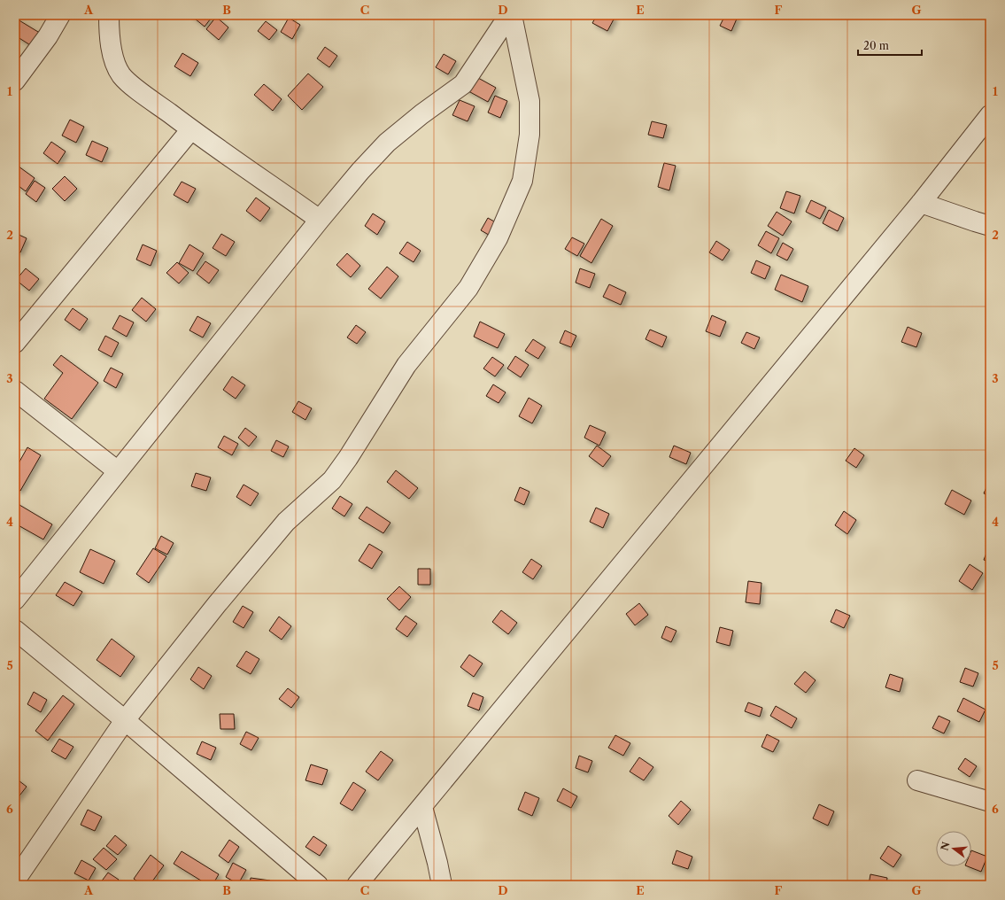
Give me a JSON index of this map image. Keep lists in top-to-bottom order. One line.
{"scale_bar":"20 m","north":"left","grid":{"columns":["A","B","C","D","E","F","G"],"rows":["1","2","3","4","5","6"]}}
